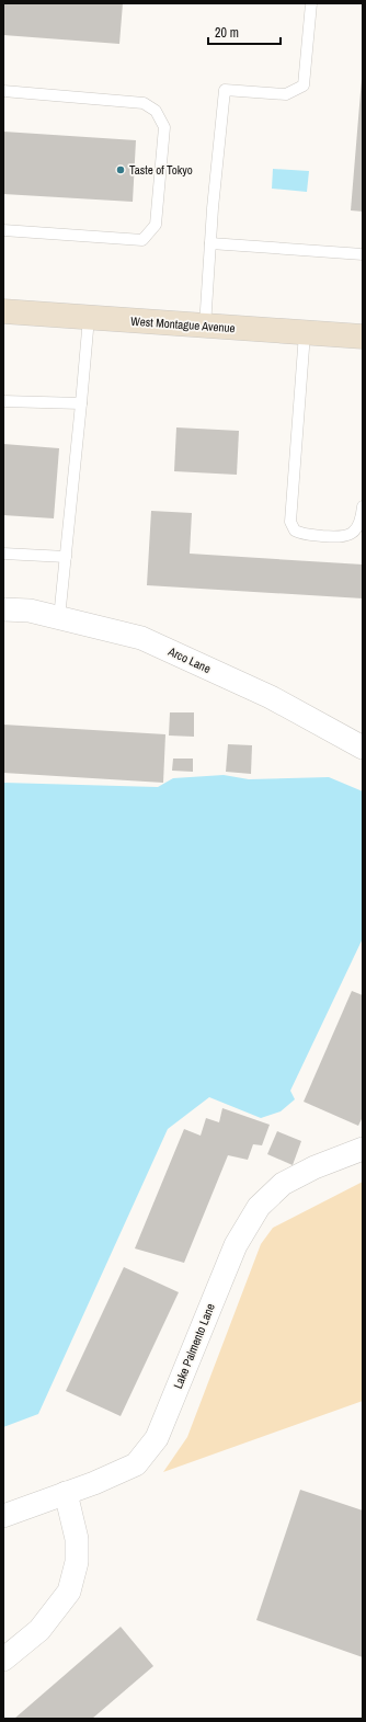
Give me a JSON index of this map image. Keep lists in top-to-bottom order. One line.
{"streets":{"main road":["West Montague Avenue"],"street":["Arco Lane","Lake Palmento Lane"]},"places":["Taste of Tokyo"],"scale_bar":"20 m"}
